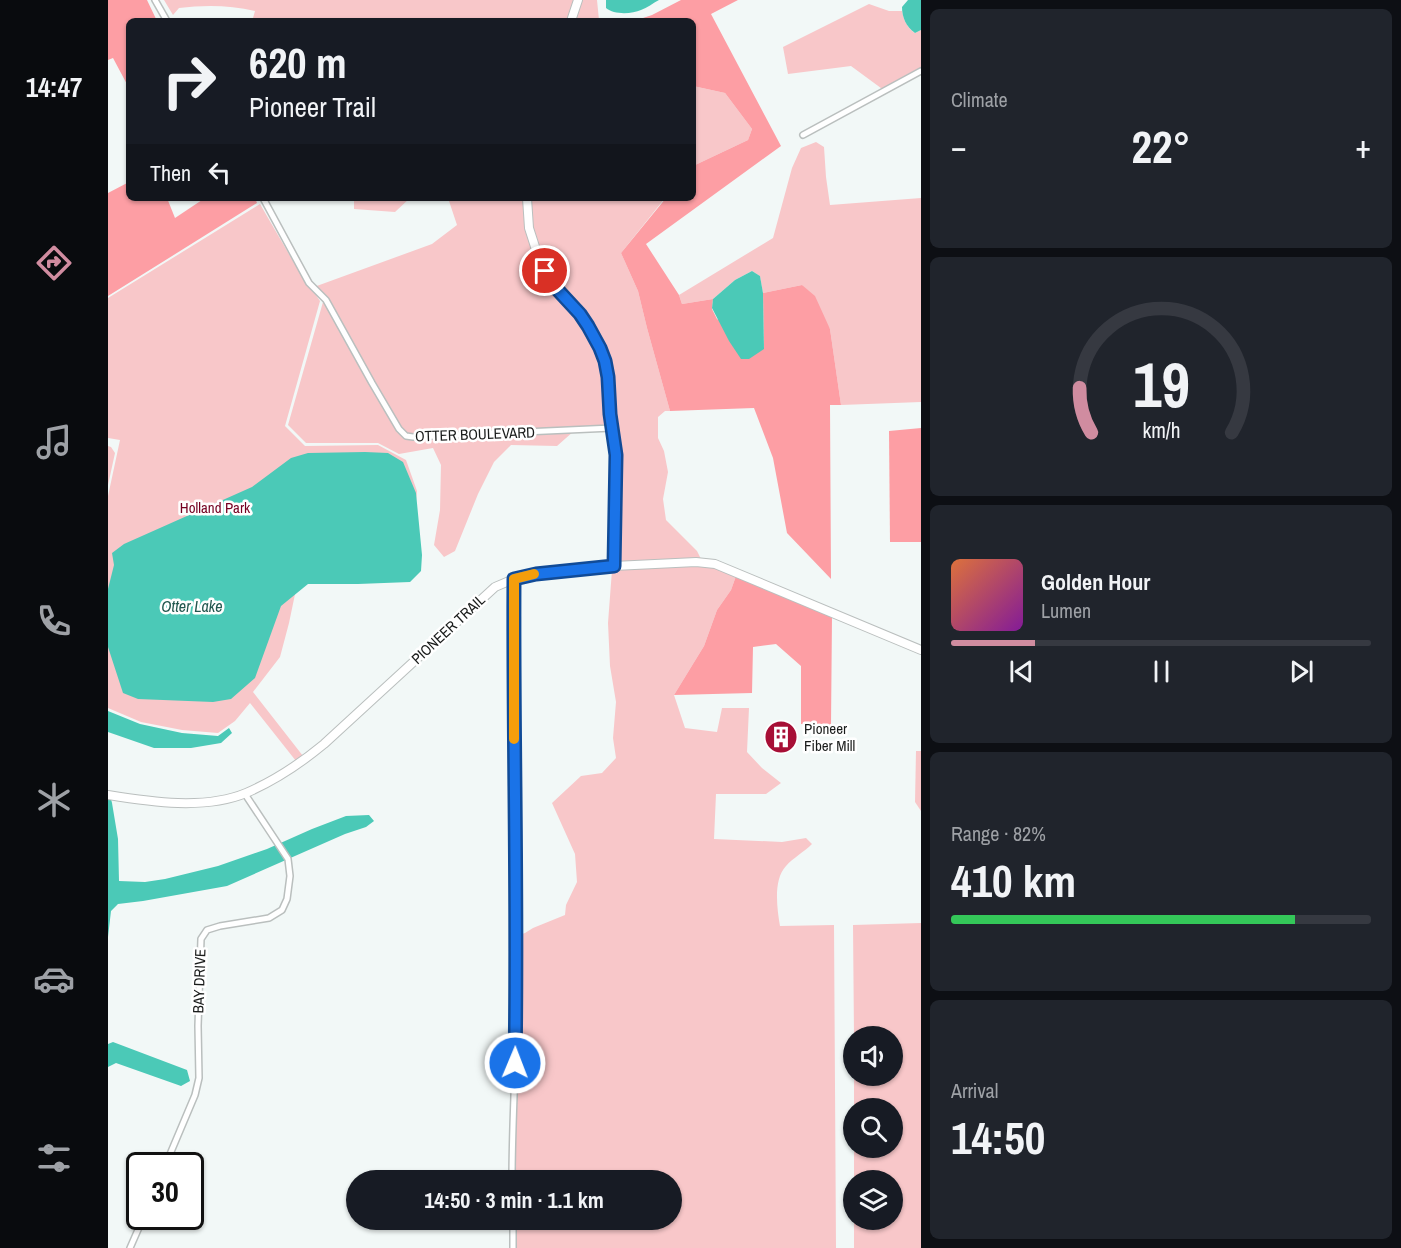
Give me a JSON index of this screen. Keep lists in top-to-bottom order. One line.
{"streets":{"street":["OTTER BOULEVARD","PIONEER TRAIL","BAY DRIVE"]},"crossings":[["PIONEER TRAIL","BAY DRIVE"]],"water":["Otter Lake"],"parks":["Holland Park"],"places":{"building":["Pioneer Fiber Mill"]},"page":{"tabs":"14:47","tile":["Climate",["Range · 82%","410 km"],["Arrival","14:50"]],"turn":["620 m","Pioneer Trail"],"heat":["−","22°","+"],"then":"Then","song":["Golden Hour","Lumen"],"limit":"30","trip":"14:50 · 3 min · 1.1 km","gauge":["19","km/h"]}}
